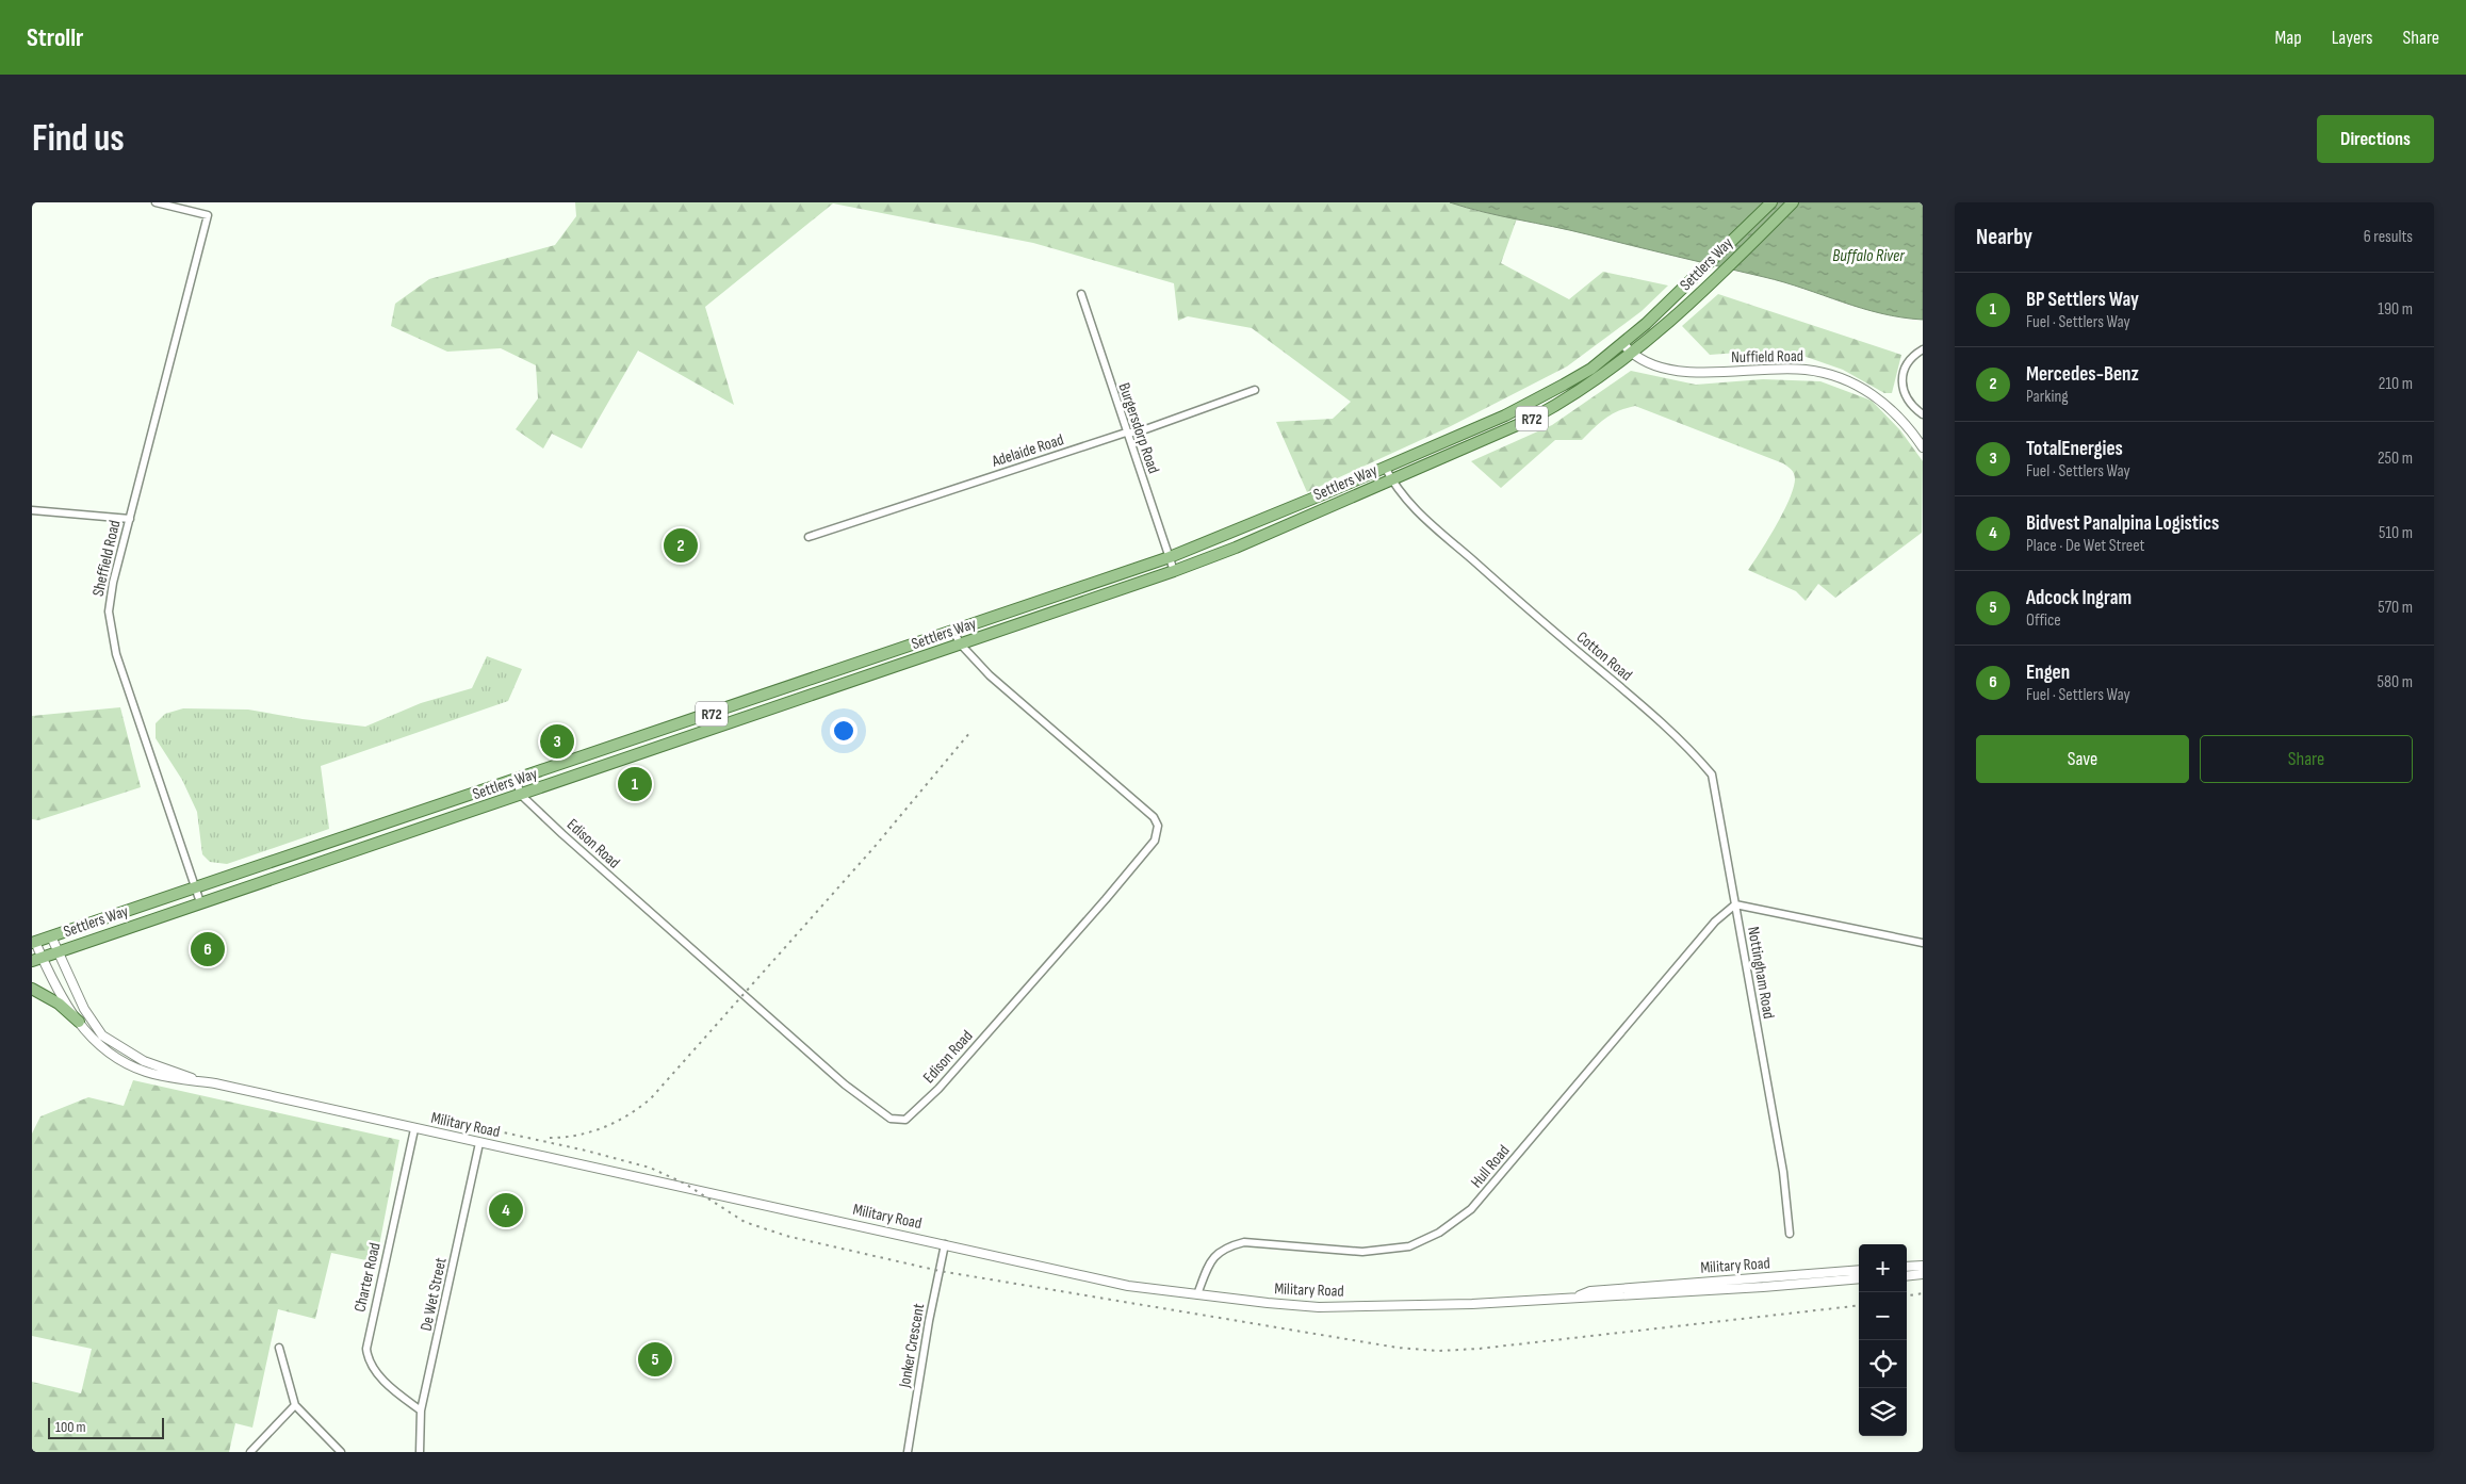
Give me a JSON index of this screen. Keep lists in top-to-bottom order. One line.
{"streets":{"main road":["Settlers Way","R72"],"street":["Nuffield Road","Burgersdorp Road","Adelaide Road","Sheffield Road","Cotton Road","Edison Road","Nottingham Road","Military Road","Hull Road","Charter Road","De Wet Street","Jonker Crescent"]},"crossings":[["Settlers Way","Nuffield Road"],["Settlers Way","Burgersdorp Road"],["Settlers Way","Sheffield Road"],["Settlers Way","Cotton Road"],["Settlers Way","Edison Road"],["Settlers Way","Military Road"],["Burgersdorp Road","Adelaide Road"],["Cotton Road","Nottingham Road"],["Cotton Road","Hull Road"],["Nottingham Road","Hull Road"],["Military Road","Hull Road"],["Military Road","Charter Road"],["Military Road","De Wet Street"],["Military Road","Jonker Crescent"],["Charter Road","De Wet Street"]],"water":["Buffalo River"],"scale_bar":"100 m","page":{"header":"Strollr","nav":["Map","Layers","Share"],"buttons":["Directions",["Save","Share"]],"title":"Find us","heading":["Nearby","6 results"],"list":[{"mark":"1","name":"BP Settlers Way","note":"Fuel · Settlers Way","value":"190 m"},{"mark":"2","name":"Mercedes-Benz","note":"Parking","value":"210 m"},{"mark":"3","name":"TotalEnergies","note":"Fuel · Settlers Way","value":"250 m"},{"mark":"4","name":"Bidvest Panalpina Logistics","note":"Place · De Wet Street","value":"510 m"},{"mark":"5","name":"Adcock Ingram","note":"Office","value":"570 m"},{"mark":"6","name":"Engen","note":"Fuel · Settlers Way","value":"580 m"}],"pins":["2","3","1","6","4","5"],"map_buttons":["+","−"],"scale":"100 m"}}
